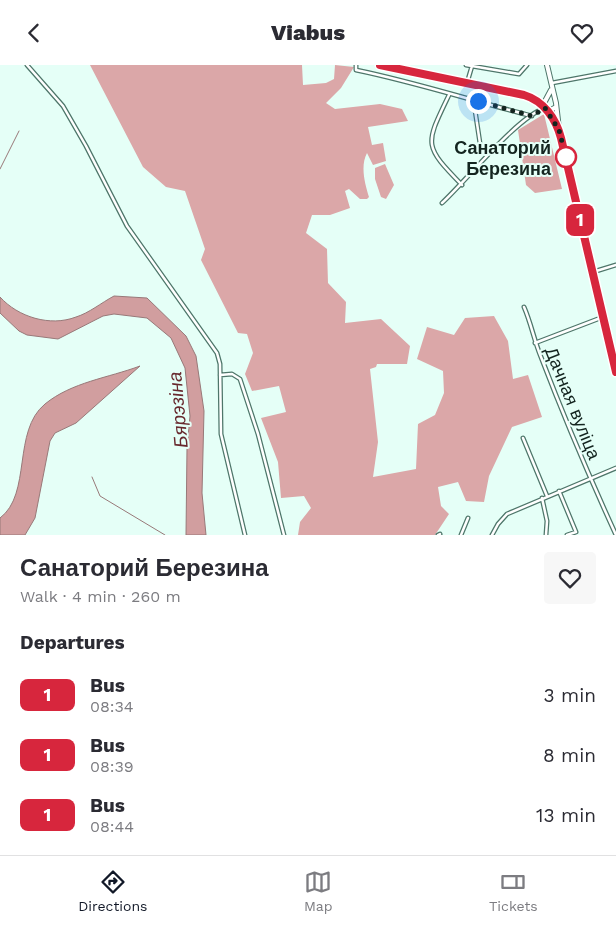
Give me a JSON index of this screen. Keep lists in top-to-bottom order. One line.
{"streets":{"street":["Дачная вуліца"]},"water":["Бярэзіна"],"places":["Санаторий Березина"],"lines":["bus line 1"],"page":{"header":"Viabus","on_map":"1","heading":[["Санаторий Березина","Walk · 4 min · 260 m"],"Departures"],"list":[{"mark":"1","name":"Bus","note":"08:34","value":"3 min"},{"mark":"1","name":"Bus","note":"08:39","value":"8 min"},{"mark":"1","name":"Bus","note":"08:44","value":"13 min"}],"tabs":["Directions","Map","Tickets"]}}
